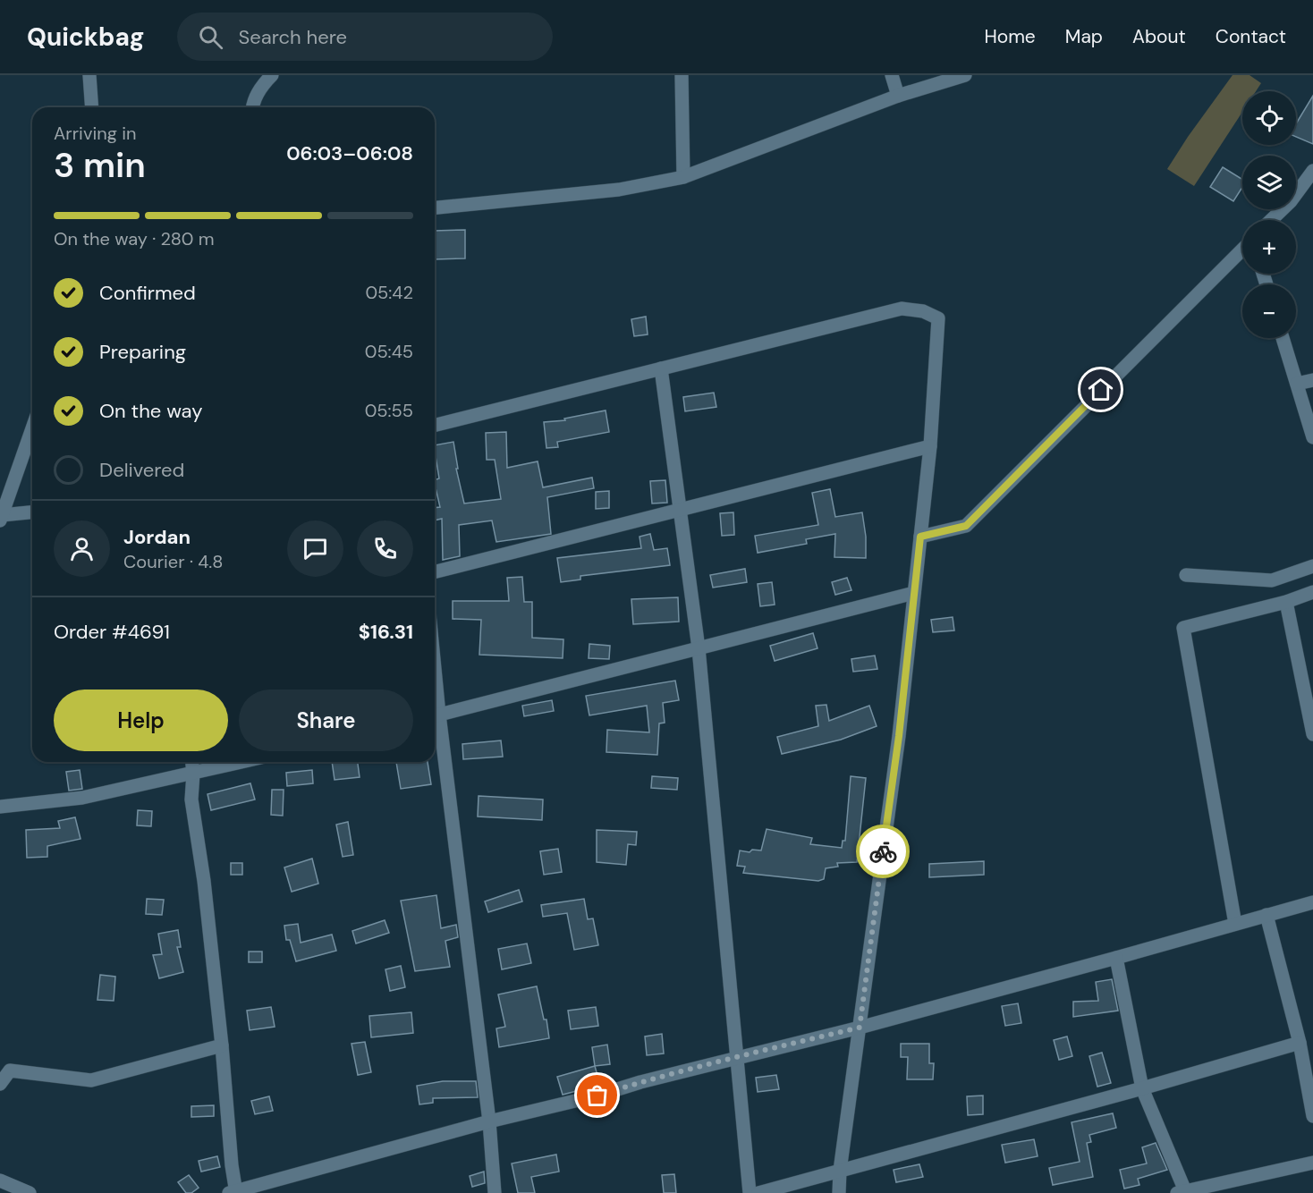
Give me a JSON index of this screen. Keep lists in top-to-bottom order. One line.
{"page":{"header":"Quickbag","search":"Search here","nav":["Home","Map","About","Contact"],"map_buttons":["+","−"],"heading":["3 min","Arriving in","06:03–06:08"],"panel":["Jordan","Courier · 4.8","Order #4691","$16.31"],"bar":"On the way · 280 m","list":[["Confirmed","05:42"],["Preparing","05:45"],["On the way","05:55"],"Delivered"],"buttons":["Help","Share"]}}
